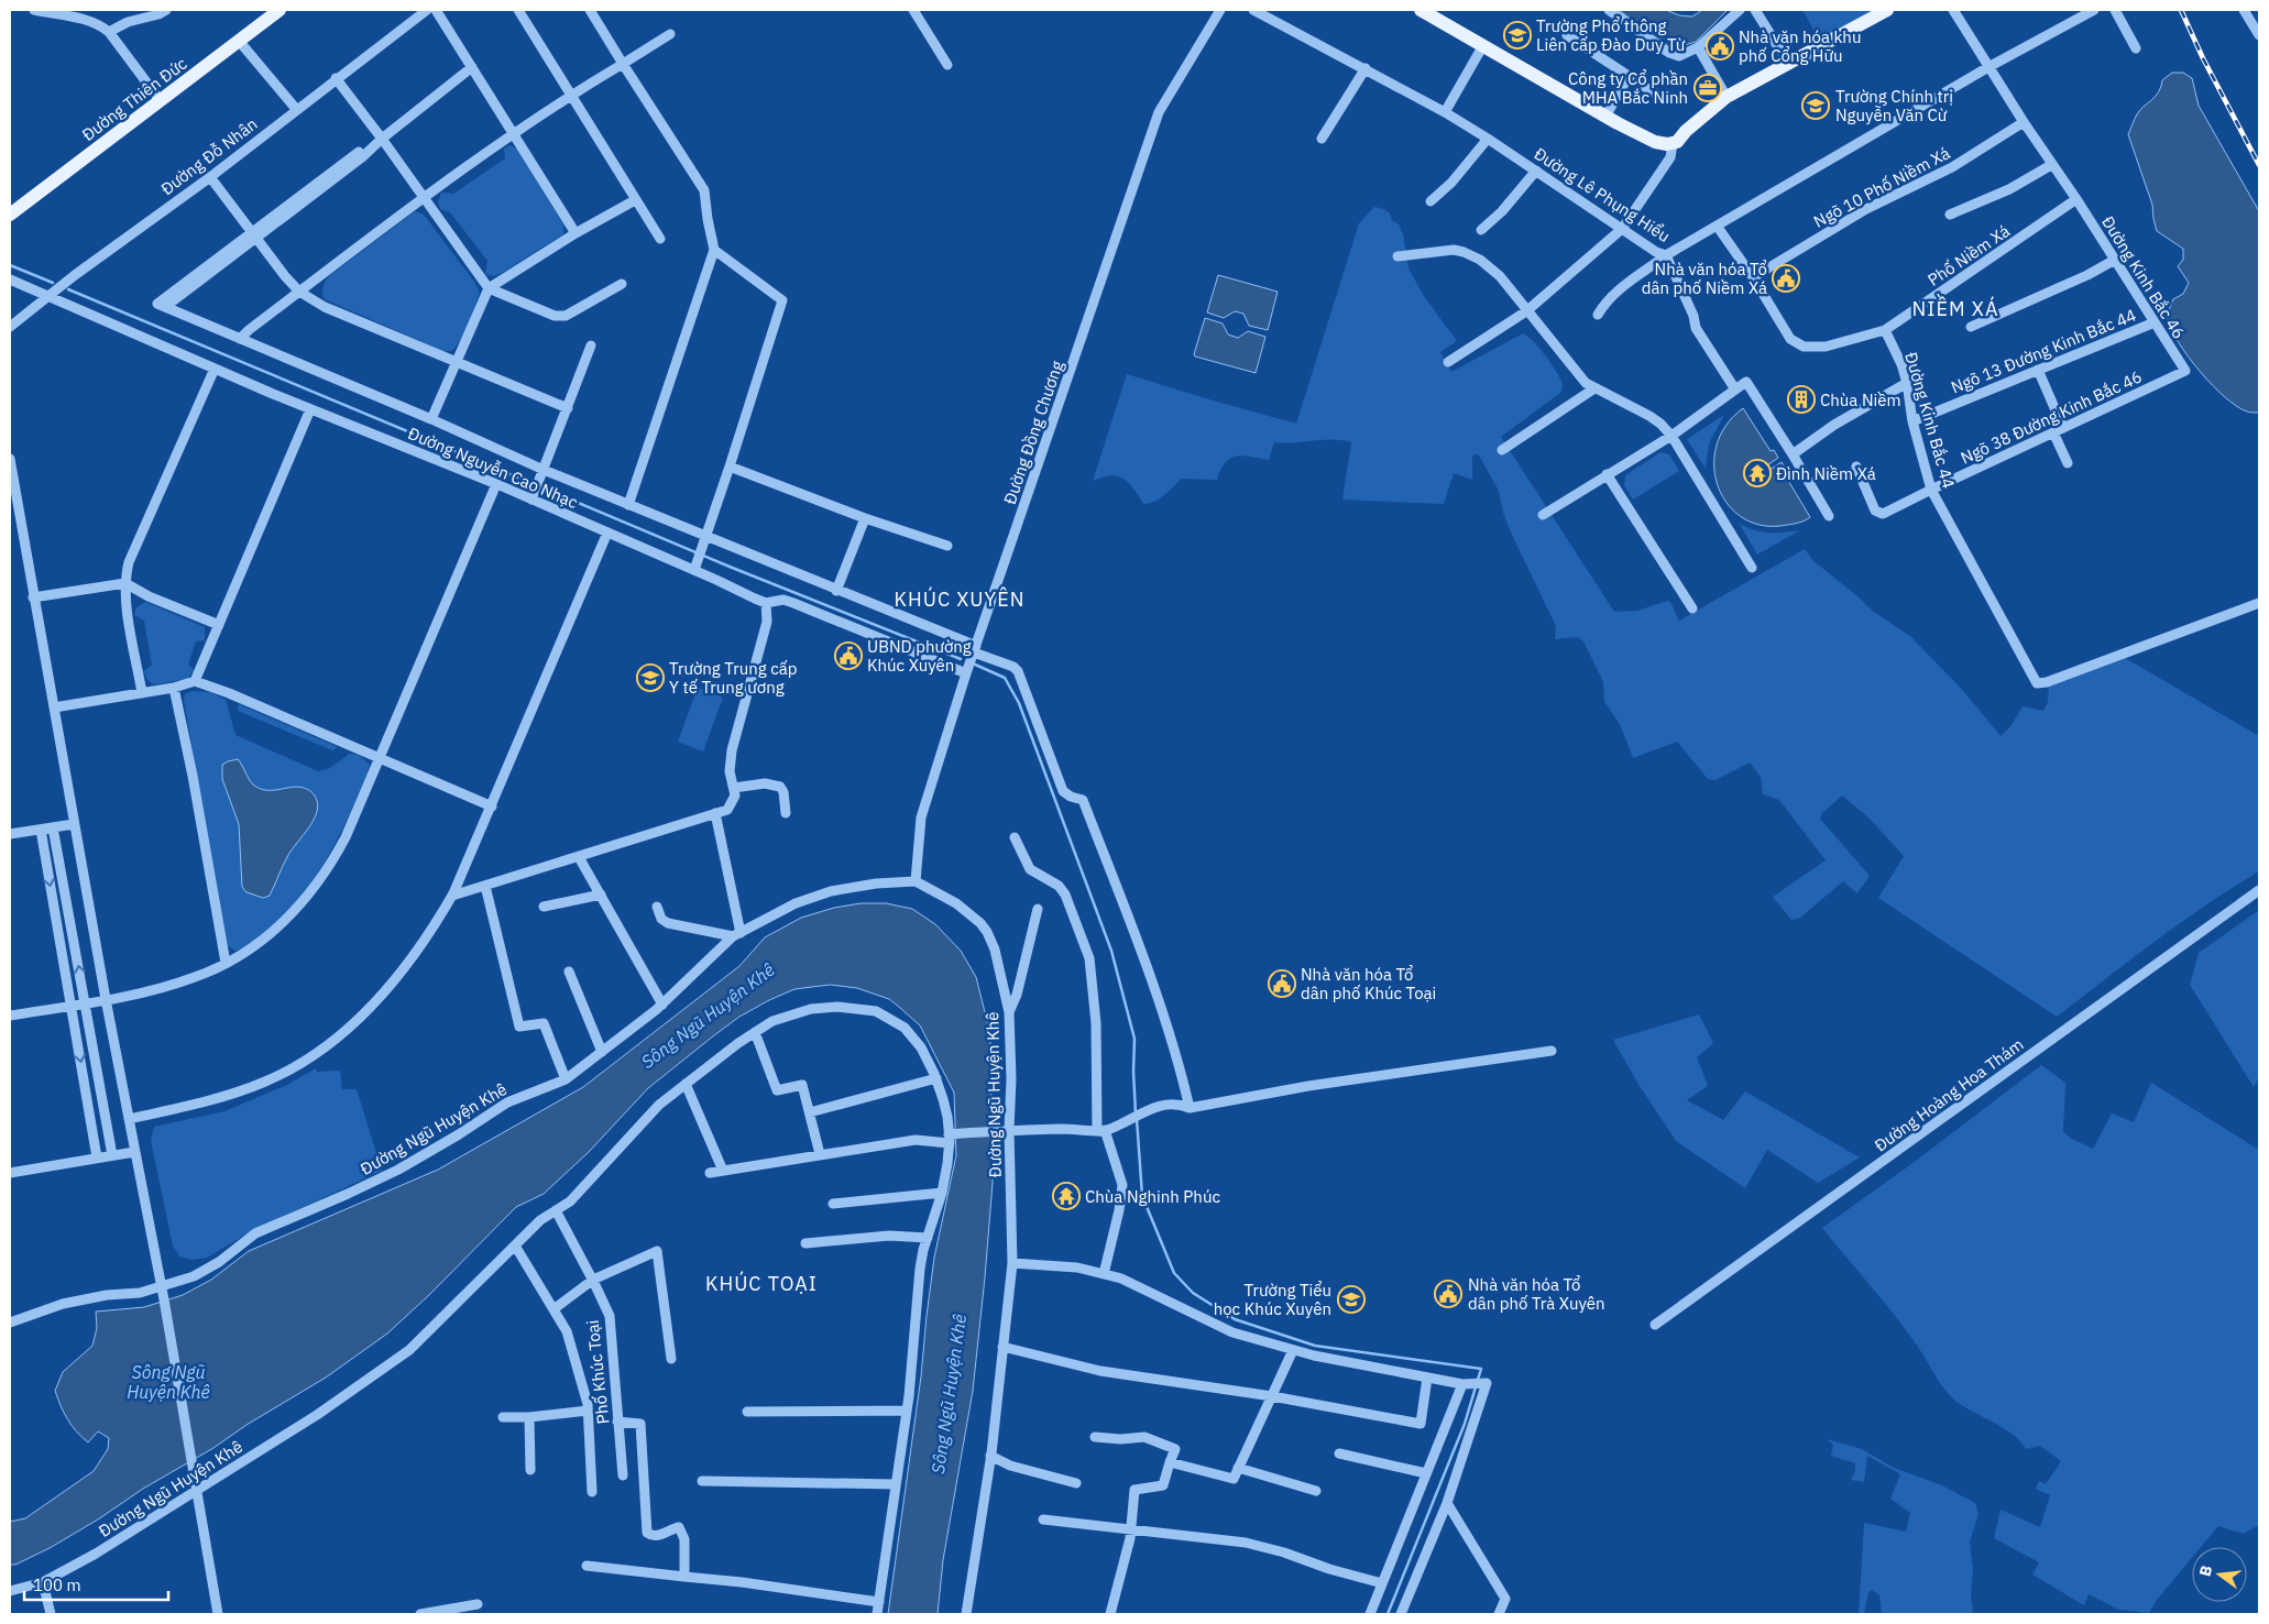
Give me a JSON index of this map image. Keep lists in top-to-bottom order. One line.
{"streets":{"main road":["Đường Thiên Đức"],"street":["Đường Đỗ Nhân","Ngõ 10 Phố Niềm Xá","Đường Lê Phụng Hiểu","Phố Niềm Xá","Đường Kinh Bắc 46","Ngõ 13 Đường Kinh Bắc 44","Ngõ 38 Đường Kinh Bắc 46","Đường Kinh Bắc 44","Đường Đồng Chương","Đường Nguyễn Cao Nhạc","Đường Ngũ Huyện Khê","Đường Hoàng Hoa Thám","Phố Khúc Toại"]},"crossings":[["Đường Đỗ Nhân","Đường Nguyễn Cao Nhạc"],["Ngõ 10 Phố Niềm Xá","Phố Niềm Xá"],["Đường Lê Phụng Hiểu","Phố Niềm Xá"],["Phố Niềm Xá","Đường Kinh Bắc 46"],["Phố Niềm Xá","Đường Kinh Bắc 44"],["Đường Kinh Bắc 46","Ngõ 13 Đường Kinh Bắc 44"],["Đường Kinh Bắc 46","Ngõ 38 Đường Kinh Bắc 46"],["Ngõ 13 Đường Kinh Bắc 44","Đường Kinh Bắc 44"],["Ngõ 38 Đường Kinh Bắc 46","Đường Kinh Bắc 44"],["Đường Đồng Chương","Đường Nguyễn Cao Nhạc"],["Đường Đồng Chương","Đường Ngũ Huyện Khê"],["Đường Ngũ Huyện Khê","Phố Khúc Toại"]],"districts":["NIỀM XÁ","KHÚC XUYÊN","KHÚC TOẠI"],"water":["Sông Ngũ Huyện Khê"],"places":{"school or university":["Trường Phổ thông Liên cấp Đào Duy Từ","Trường Chính trị Nguyễn Văn Cừ","Trường Trung cấp Y tế Trung ương","Trường Tiểu học Khúc Xuyên"],"public building":["Nhà văn hóa khu phố Cổng Hữu","Nhà văn hóa Tổ dân phố Niềm Xá","UBND phường Khúc Xuyên","Nhà văn hóa Tổ dân phố Khúc Toại","Nhà văn hóa Tổ dân phố Trà Xuyên"],"office":["Công ty Cổ phần MHA Bắc Ninh"],"building":["Chùa Niềm"],"temple":["Đình Niềm Xá","Chùa Nghinh Phúc"]},"scale_bar":"100 m","north":"left"}
